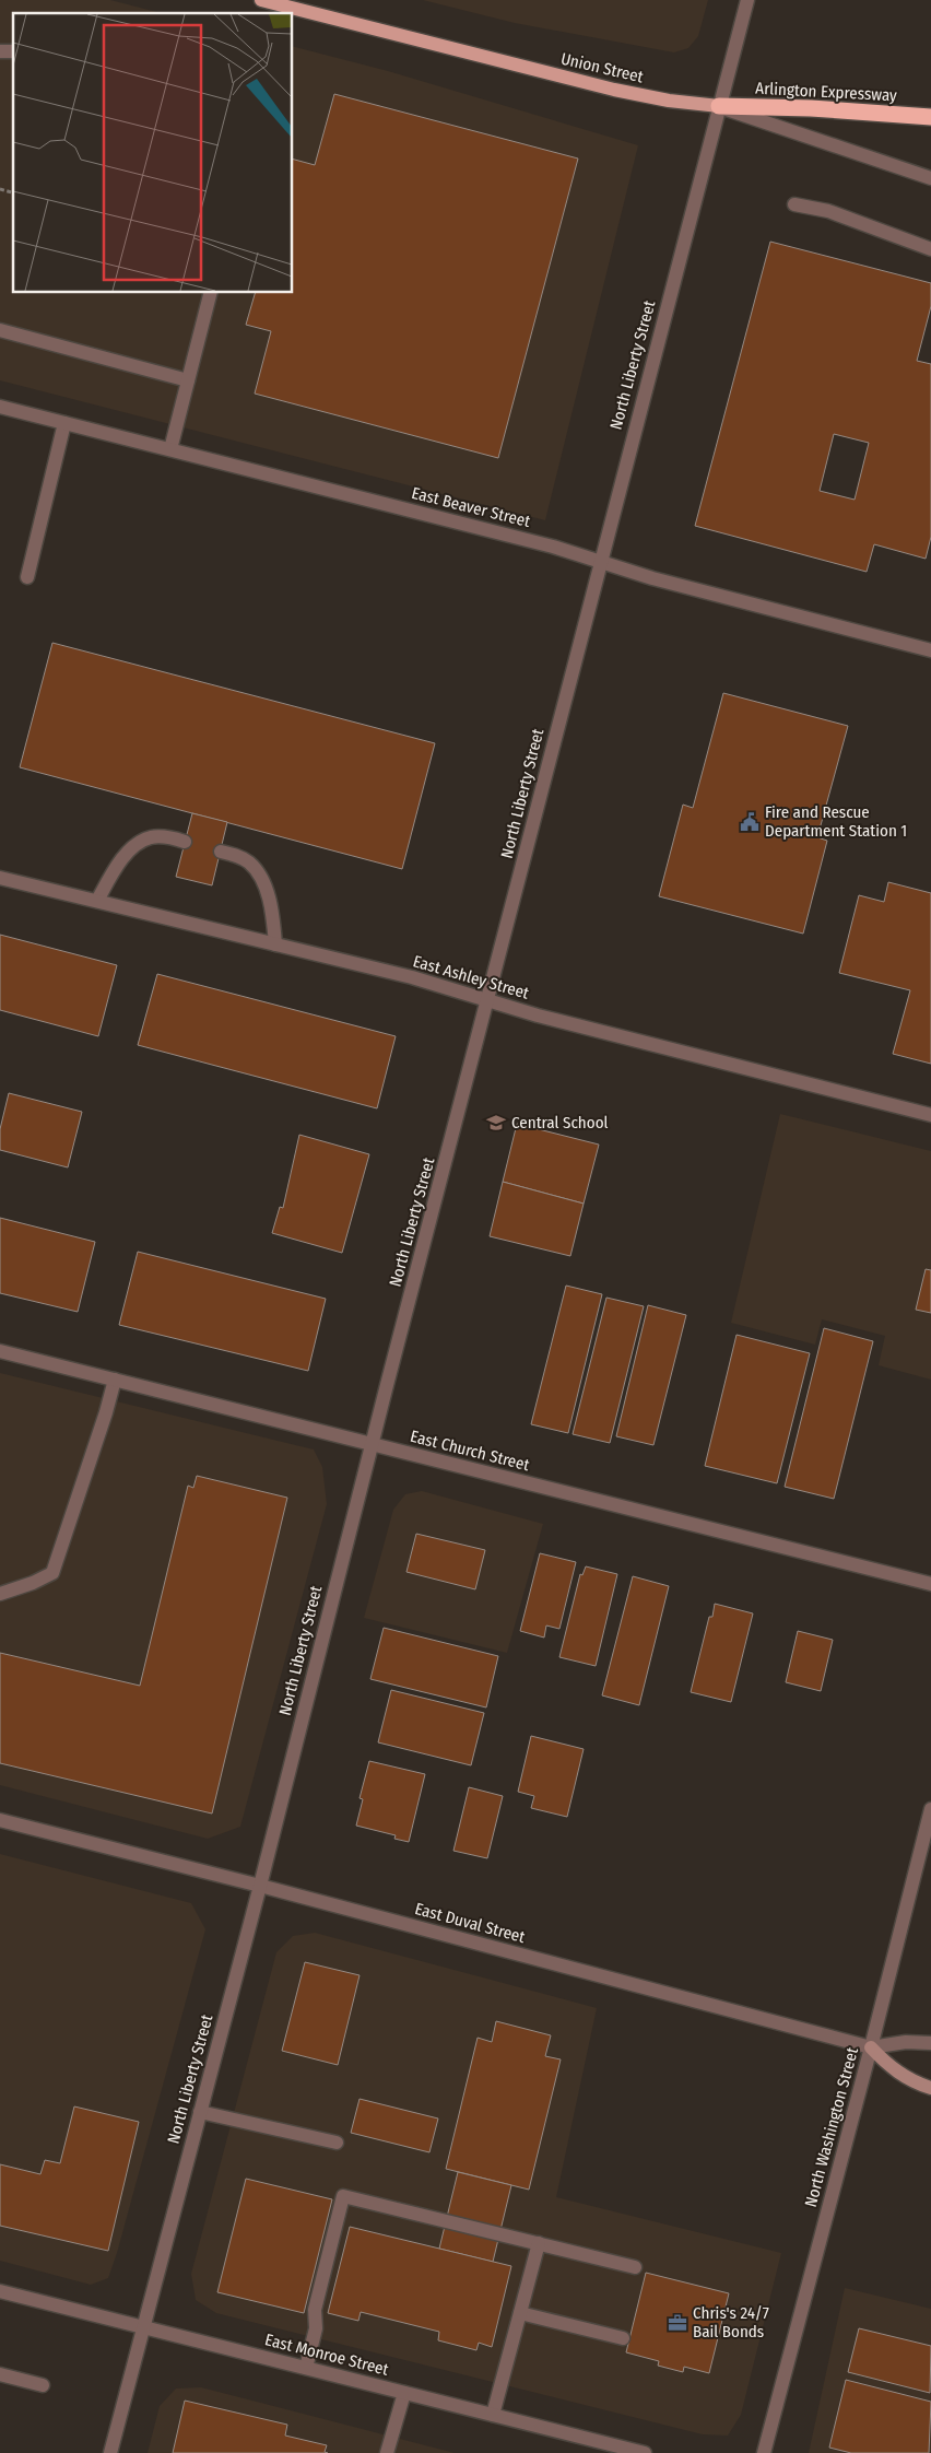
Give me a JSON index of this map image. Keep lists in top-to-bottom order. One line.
{"streets":{"highway":["Arlington Expressway"],"main road":["Union Street"],"street":["North Liberty Street","East Beaver Street","East Ashley Street","East Church Street","East Duval Street","North Washington Street","East Monroe Street"]},"crossings":[["Union Street","Arlington Expressway"],["Union Street","North Liberty Street"],["Arlington Expressway","North Liberty Street"],["North Liberty Street","East Beaver Street"],["North Liberty Street","East Ashley Street"],["North Liberty Street","East Church Street"],["North Liberty Street","East Duval Street"],["North Liberty Street","East Monroe Street"],["East Duval Street","North Washington Street"]],"places":{"public building":["Fire and Rescue Department Station 1"],"school or university":["Central School"],"office":["Chris's 24/7 Bail Bonds"]}}
